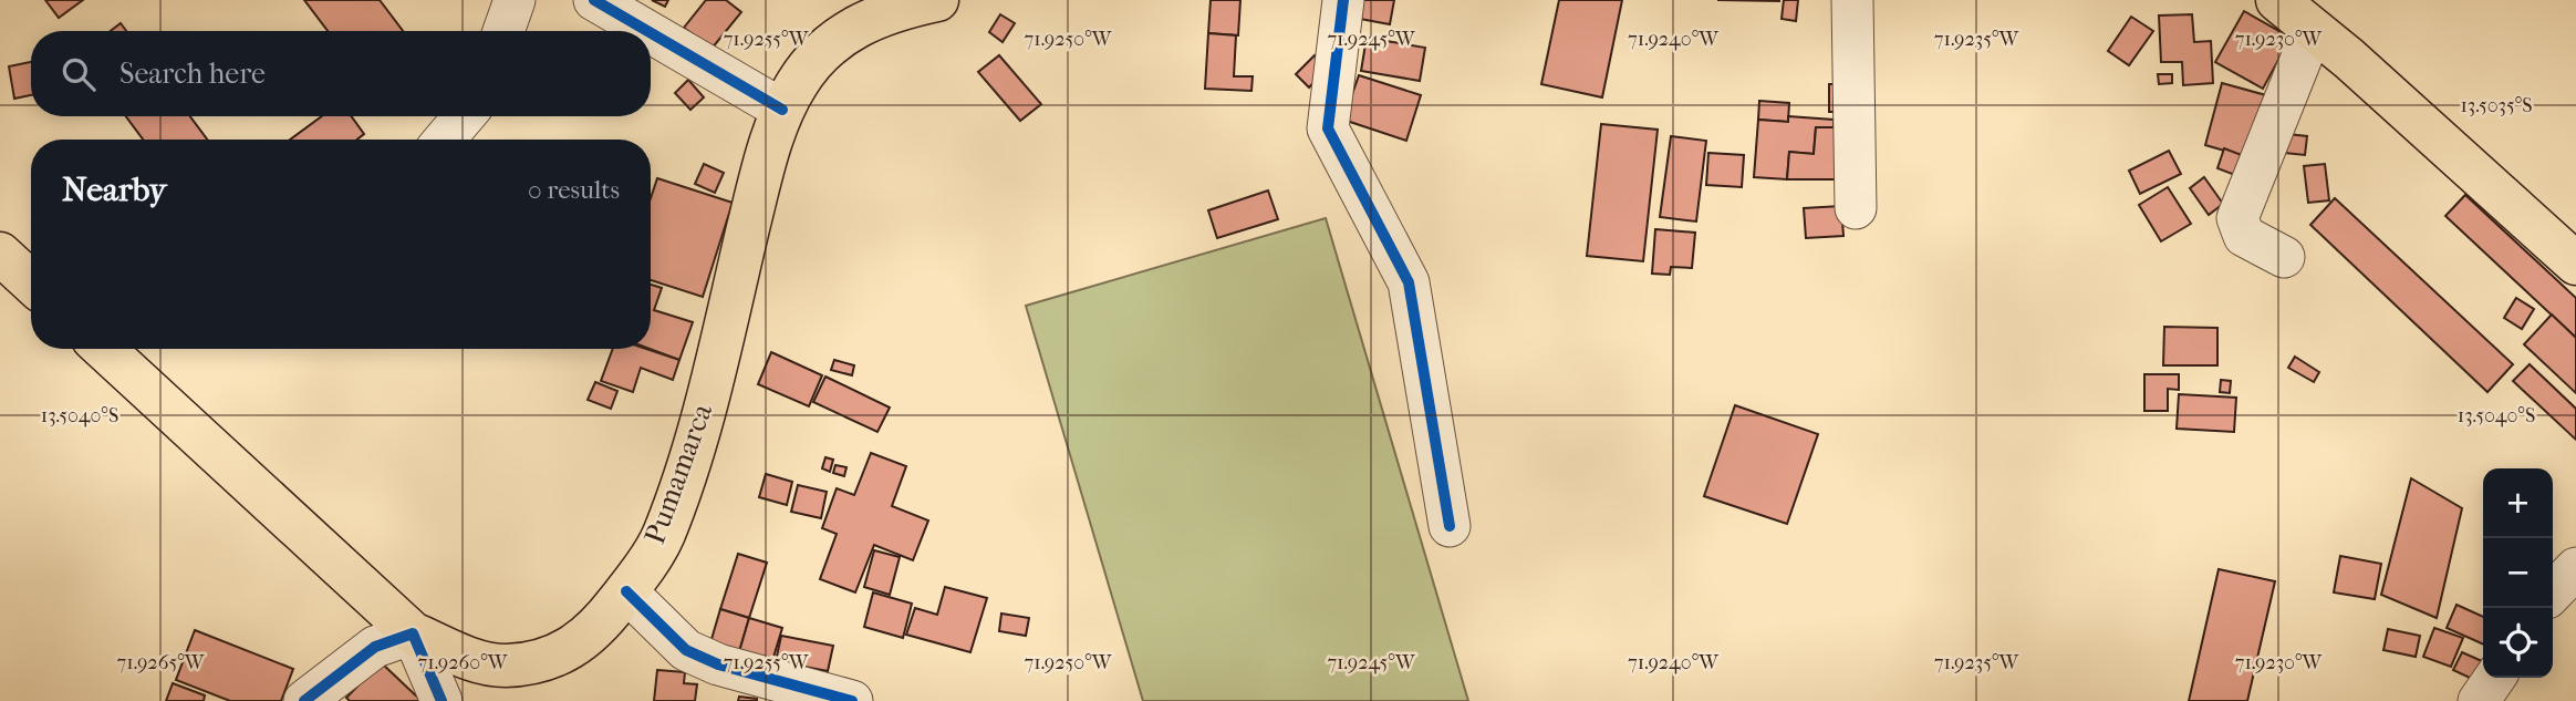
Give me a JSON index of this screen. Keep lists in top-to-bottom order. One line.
{"streets":{"main road":["Pumamarca"]},"page":{"search":"Search here","heading":["Nearby","0 results"],"map_buttons":["+","−"]},"coordinates":["71.9255°W","71.9250°W","71.9245°W","71.9240°W","71.9235°W","71.9230°W","13.5035°S","13.5040°S","71.9265°W","71.9260°W"]}
